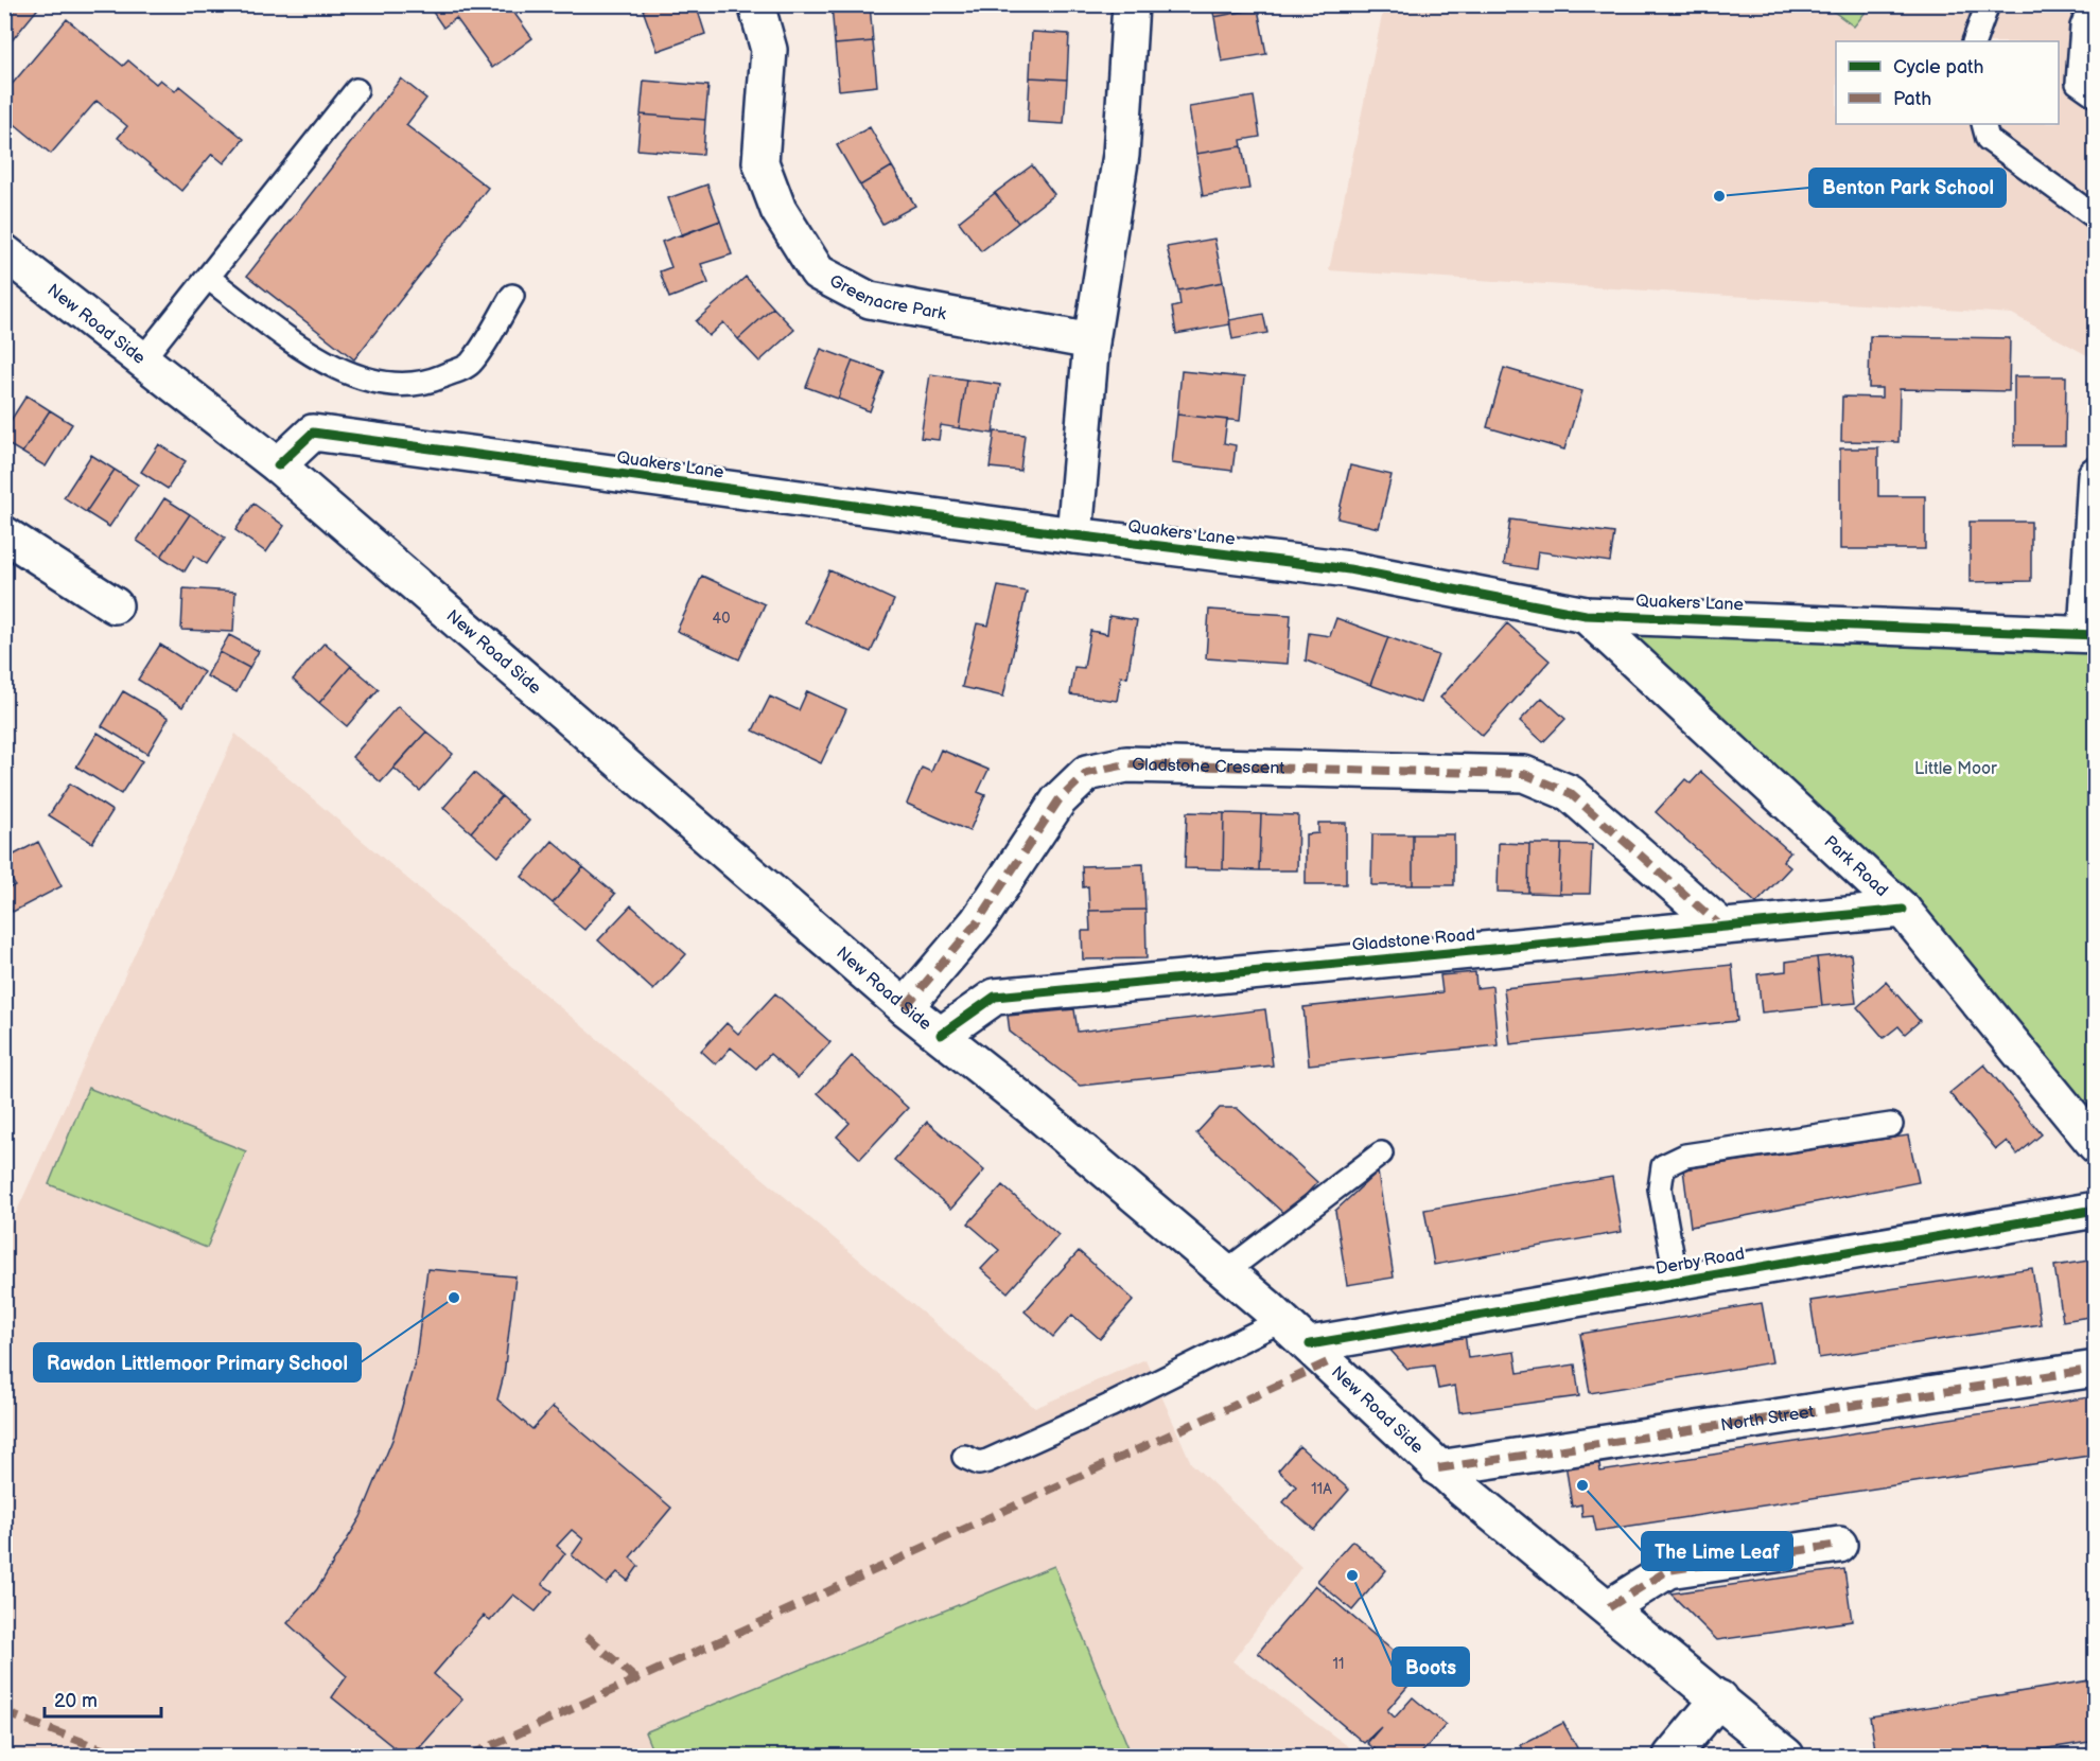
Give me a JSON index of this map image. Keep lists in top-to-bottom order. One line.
{"streets":{"street":["Greenacre Park","New Road Side","Quakers Lane","Gladstone Crescent","Park Road","Gladstone Road","Derby Road","North Street"]},"crossings":[["New Road Side","Quakers Lane"],["New Road Side","Gladstone Crescent"],["New Road Side","Gladstone Road"],["New Road Side","Derby Road"],["New Road Side","North Street"],["Quakers Lane","Park Road"],["Gladstone Crescent","Gladstone Road"],["Park Road","Gladstone Road"]],"parks":["Little Moor"],"places":["Benton Park School","Rawdon Littlemoor Primary School","The Lime Leaf","Boots"],"house_numbers":["40","11A","11"],"legend":["Cycle path","Path"],"scale_bar":"20 m"}
